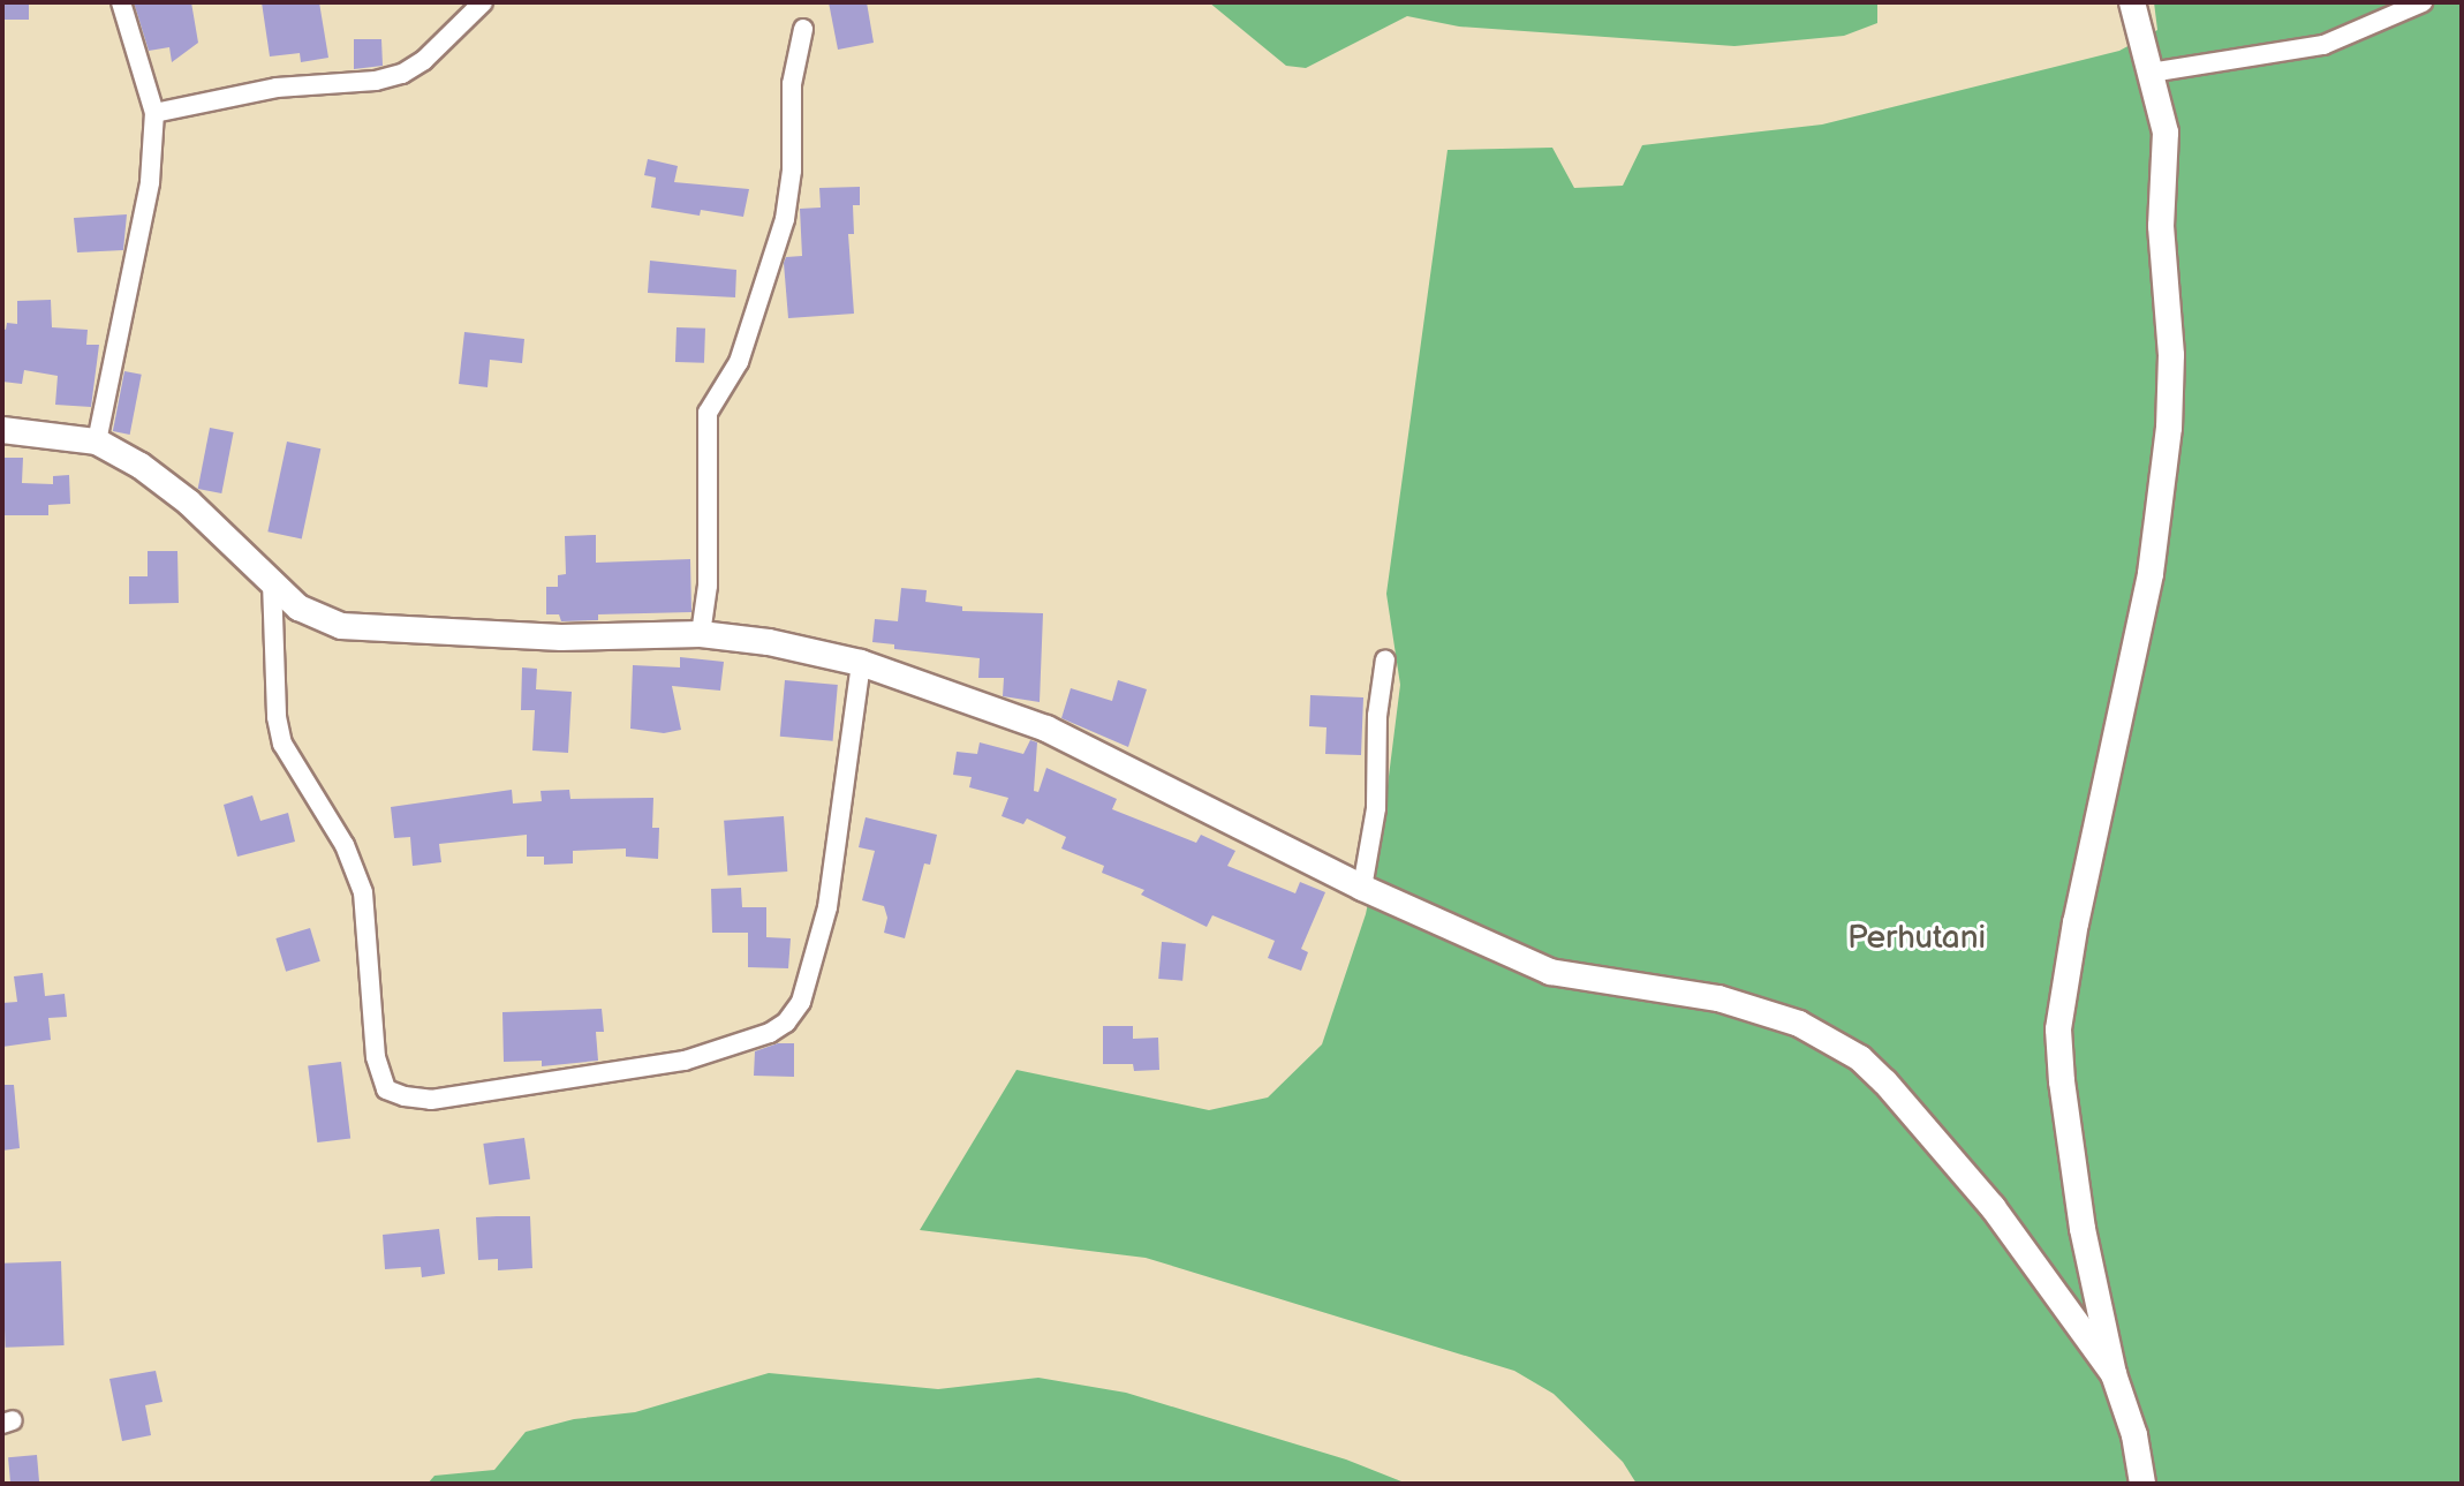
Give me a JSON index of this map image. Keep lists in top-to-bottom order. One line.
{"parks":["Perhutani"]}
